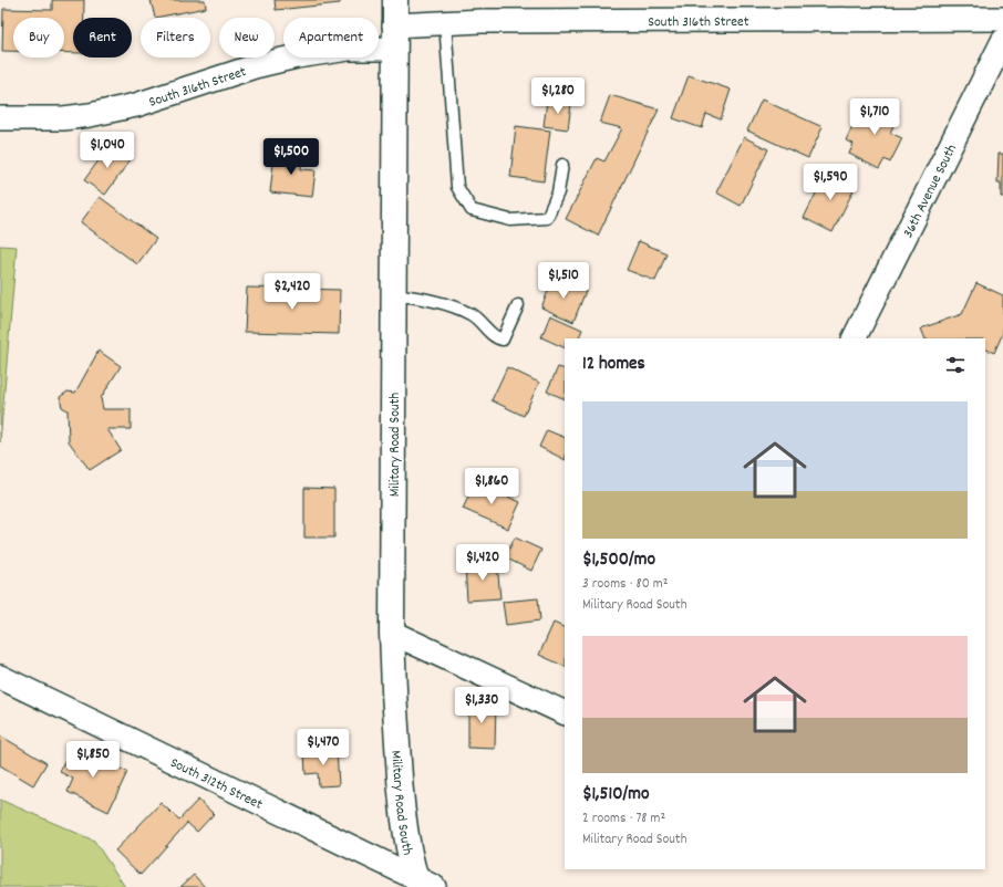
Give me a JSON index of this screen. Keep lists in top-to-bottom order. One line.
{"streets":{"main road":["Military Road South"],"street":["South 316th Street","36th Avenue South","South 312th Street"]},"crossings":[["South 316th Street","Military Road South"],["Military Road South","South 312th Street"]],"page":{"chip":["Buy","Rent","Filters","New","Apartment"],"price":["$1,280","$1,710","$1,040","$1,500","$1,590","$1,510","$2,420","$1,860","$1,420","$1,330","$1,470","$1,850"],"heading":"12 homes","list":[{"name":"$1,500/mo","note":"3 rooms · 80 m² · Military Road South"},{"name":"$1,510/mo","note":"2 rooms · 78 m² · Military Road South"}]}}
